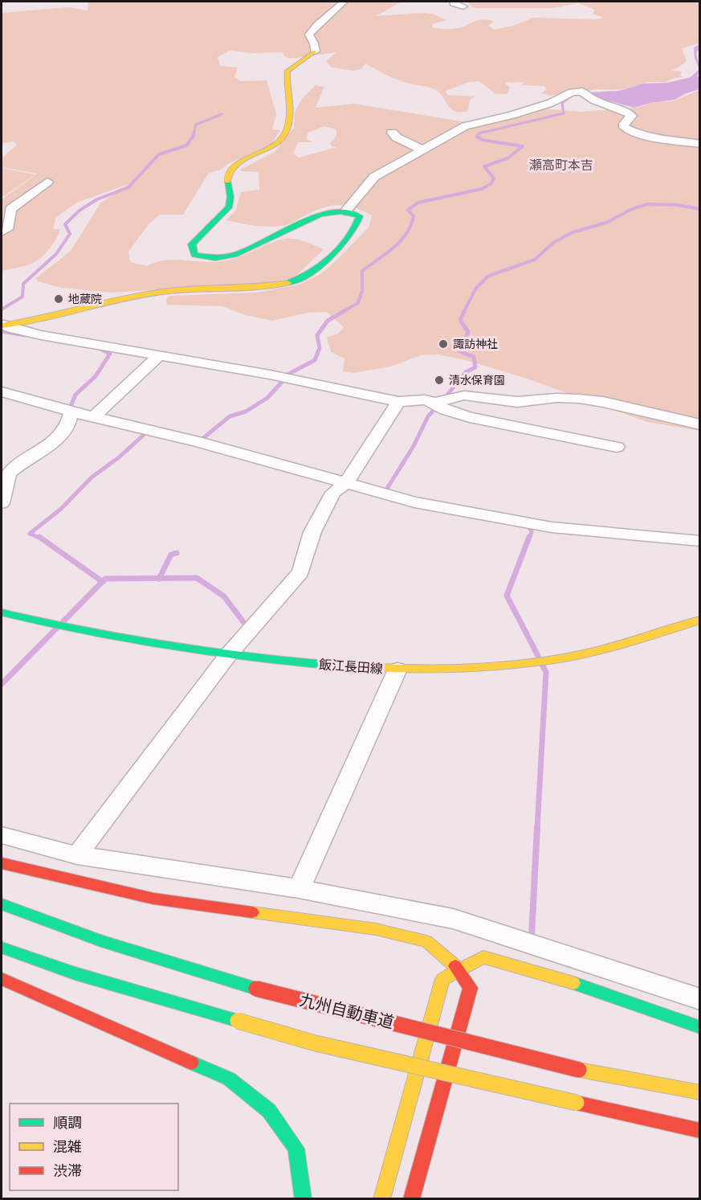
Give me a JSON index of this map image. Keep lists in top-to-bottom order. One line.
{"streets":{"main road":["飯江長田線","九州自動車道"]},"districts":["瀬高町本吉"],"places":["地蔵院","諏訪神社","清水保育園"],"legend":["順調","混雑","渋滞"]}
